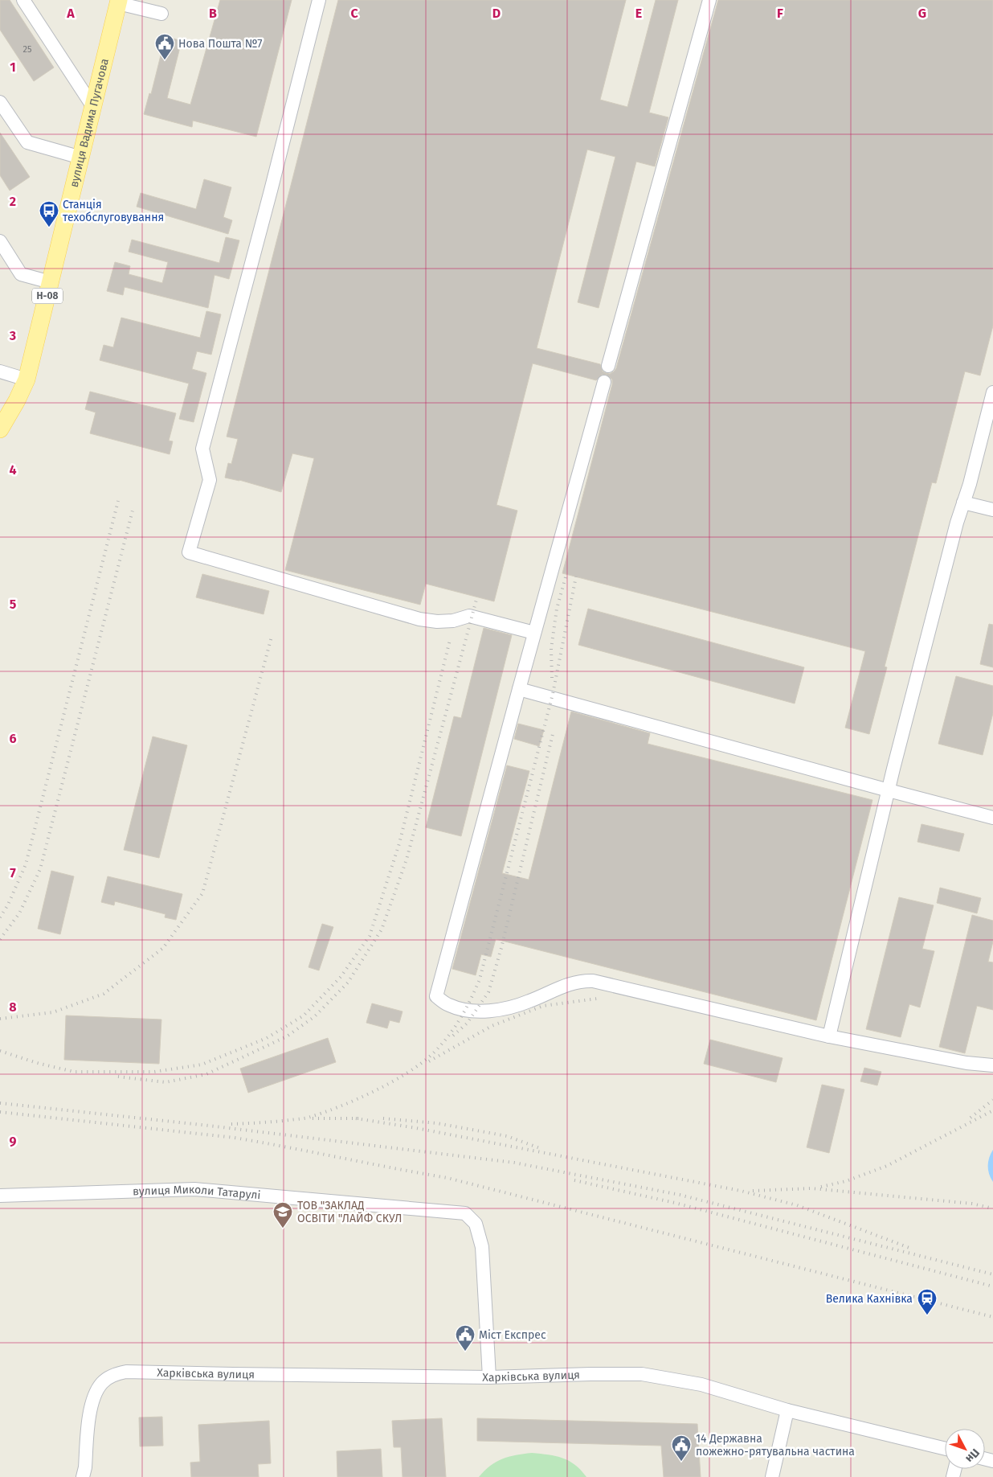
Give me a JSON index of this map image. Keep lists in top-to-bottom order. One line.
{"streets":{"main road":["вулиця Вадима Пугачова","Н-08"],"street":["вулиця Миколи Татарулі","Харківська вулиця"]},"crossings":[["вулиця Миколи Татарулі","Харківська вулиця"]],"places":{"public building":["Нова Пошта №7","Міст Експрес","14 Державна пожежно-рятувальна частина"],"bus stop":["Станція техобслуговування"],"school or university":["ТОВ \"ЗАКЛАД ОСВІТИ \"ЛАЙФ СКУЛ"],"station":["Велика Кахнівка"]},"house_numbers":["25"],"north":"bottom right","grid":{"columns":["A","B","C","D","E","F","G"],"rows":["1","2","3","4","5","6","7","8","9"]}}
